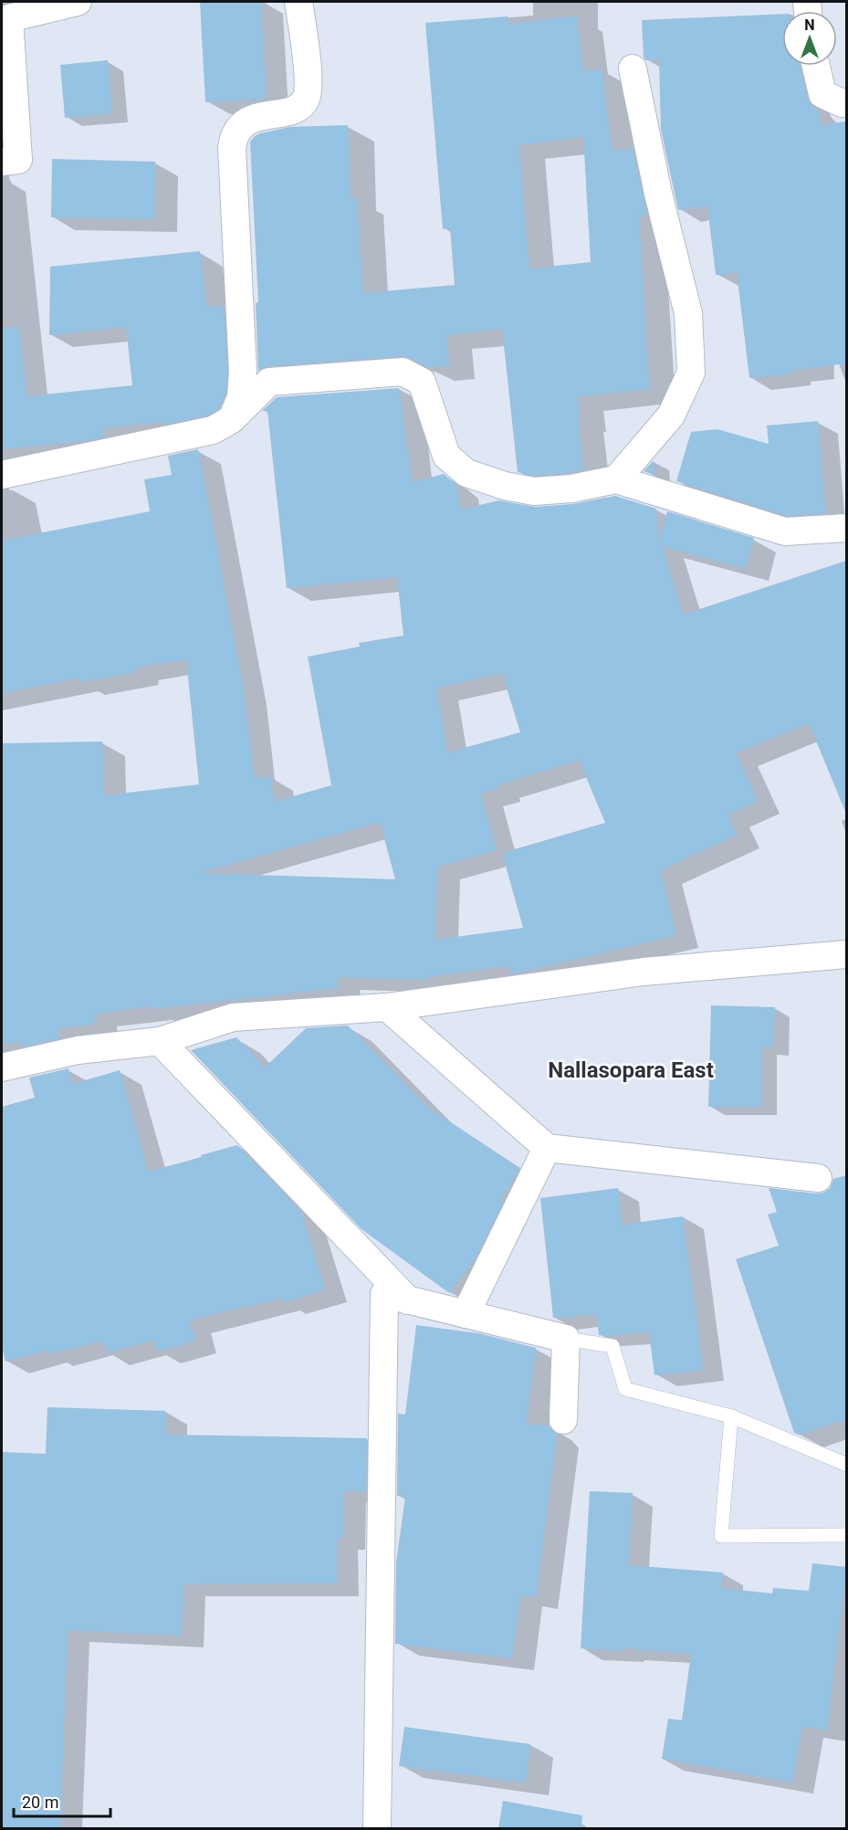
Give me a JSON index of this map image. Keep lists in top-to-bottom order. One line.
{"districts":["Nallasopara East"],"scale_bar":"20 m","north":"top"}
